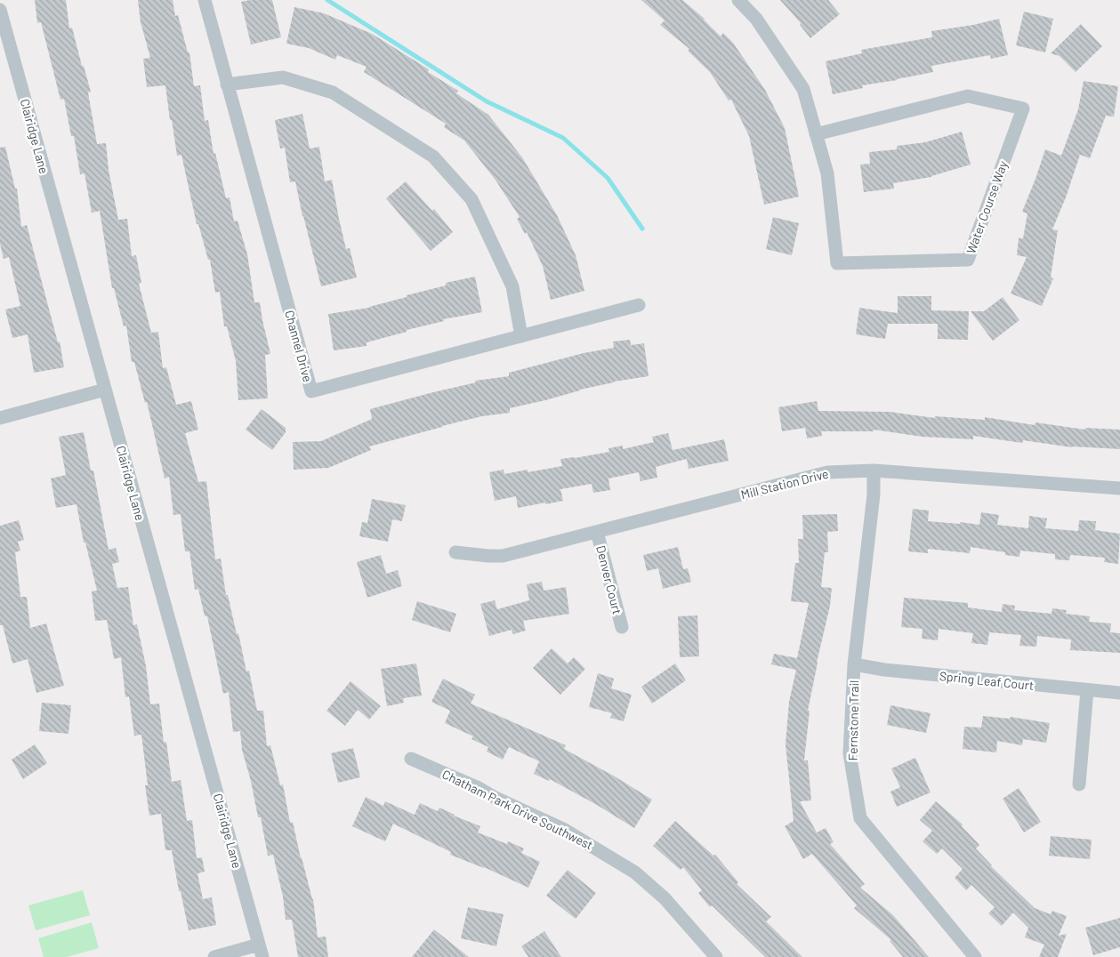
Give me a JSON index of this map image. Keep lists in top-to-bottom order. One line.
{"streets":{"street":["Clairidge Lane","Water Course Way","Channel Drive","Mill Station Drive","Denver Court","Spring Leaf Court","Fernstone Trail","Chatham Park Drive Southwest"]},"crossings":[["Mill Station Drive","Denver Court"],["Mill Station Drive","Fernstone Trail"],["Spring Leaf Court","Fernstone Trail"]]}
